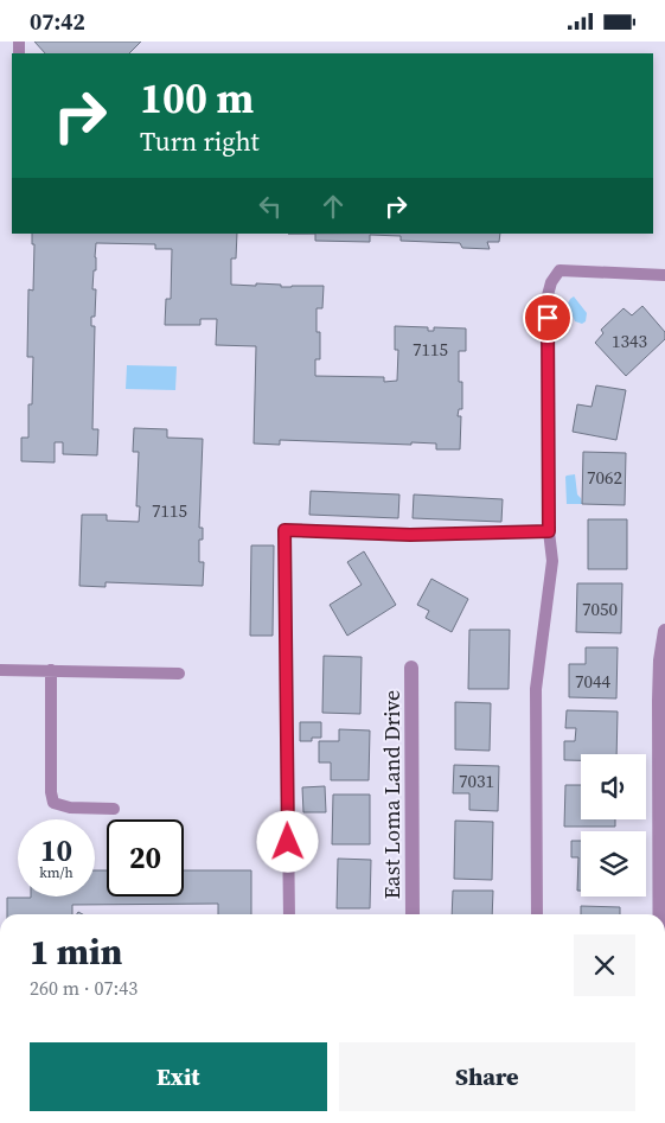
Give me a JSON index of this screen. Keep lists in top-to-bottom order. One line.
{"streets":{"street":["East Loma Land Drive"]},"house_numbers":["1343","7115","7062","7115","7050","7044","7031"],"page":{"status":"07:42","turn":["100 m","Turn right"],"speed":"10 km/h","limit":"20","heading":["1 min","260 m · 07:43"],"buttons":["Exit","Share"]}}
